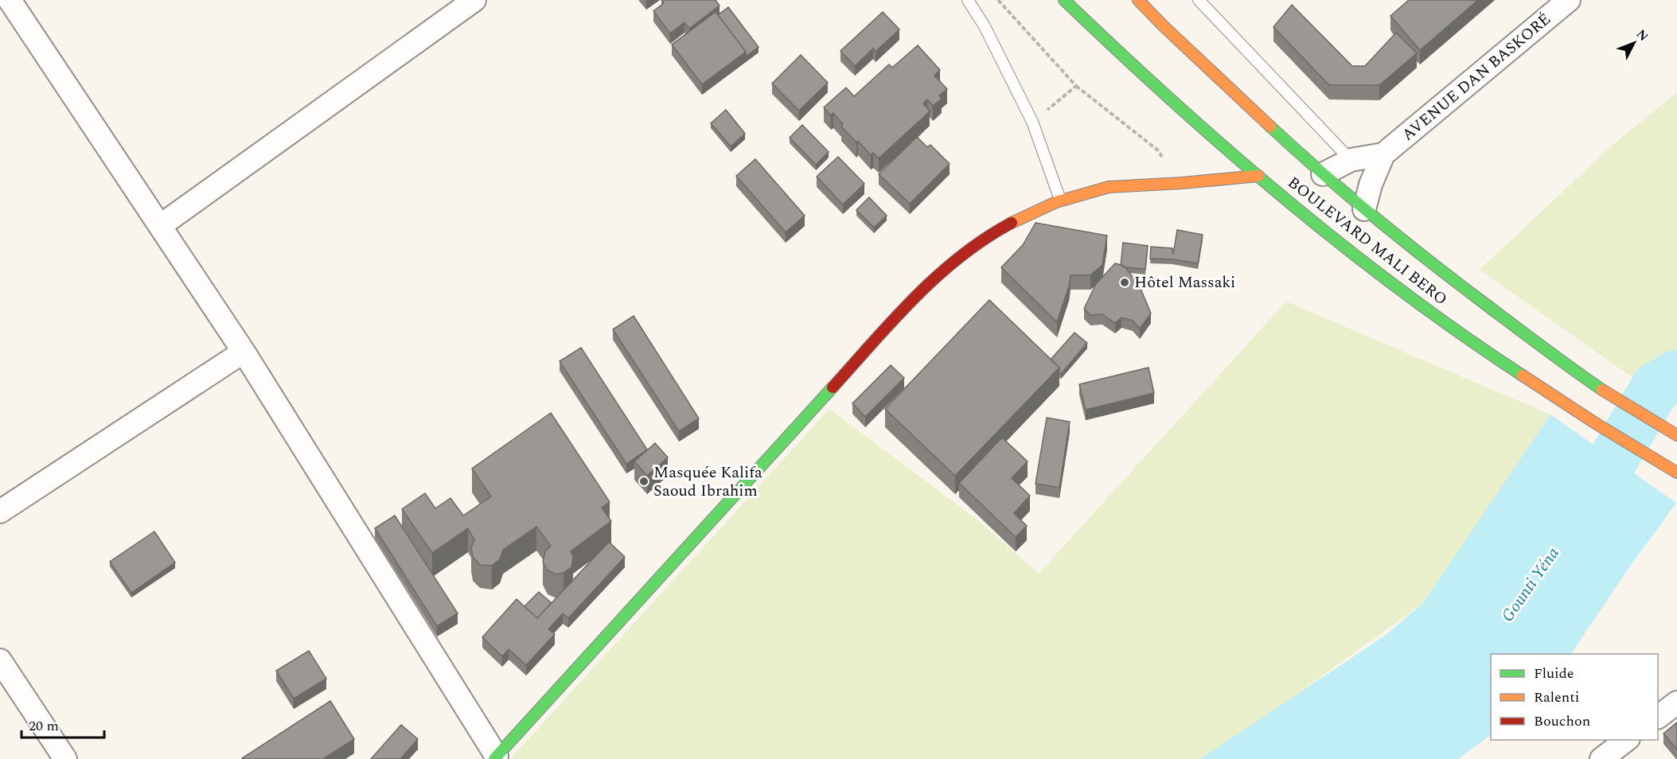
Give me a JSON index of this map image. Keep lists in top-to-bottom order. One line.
{"streets":{"main road":["BOULEVARD MALI BERO"],"street":["AVENUE DAN BASKORÉ"]},"crossings":[["AVENUE DAN BASKORÉ","BOULEVARD MALI BERO"]],"water":["Gounti Yéna"],"places":["Hôtel Massaki","Masquée Kalifa Saoud Ibrahim"],"legend":["Fluide","Ralenti","Bouchon"],"scale_bar":"20 m","north":"top right"}
